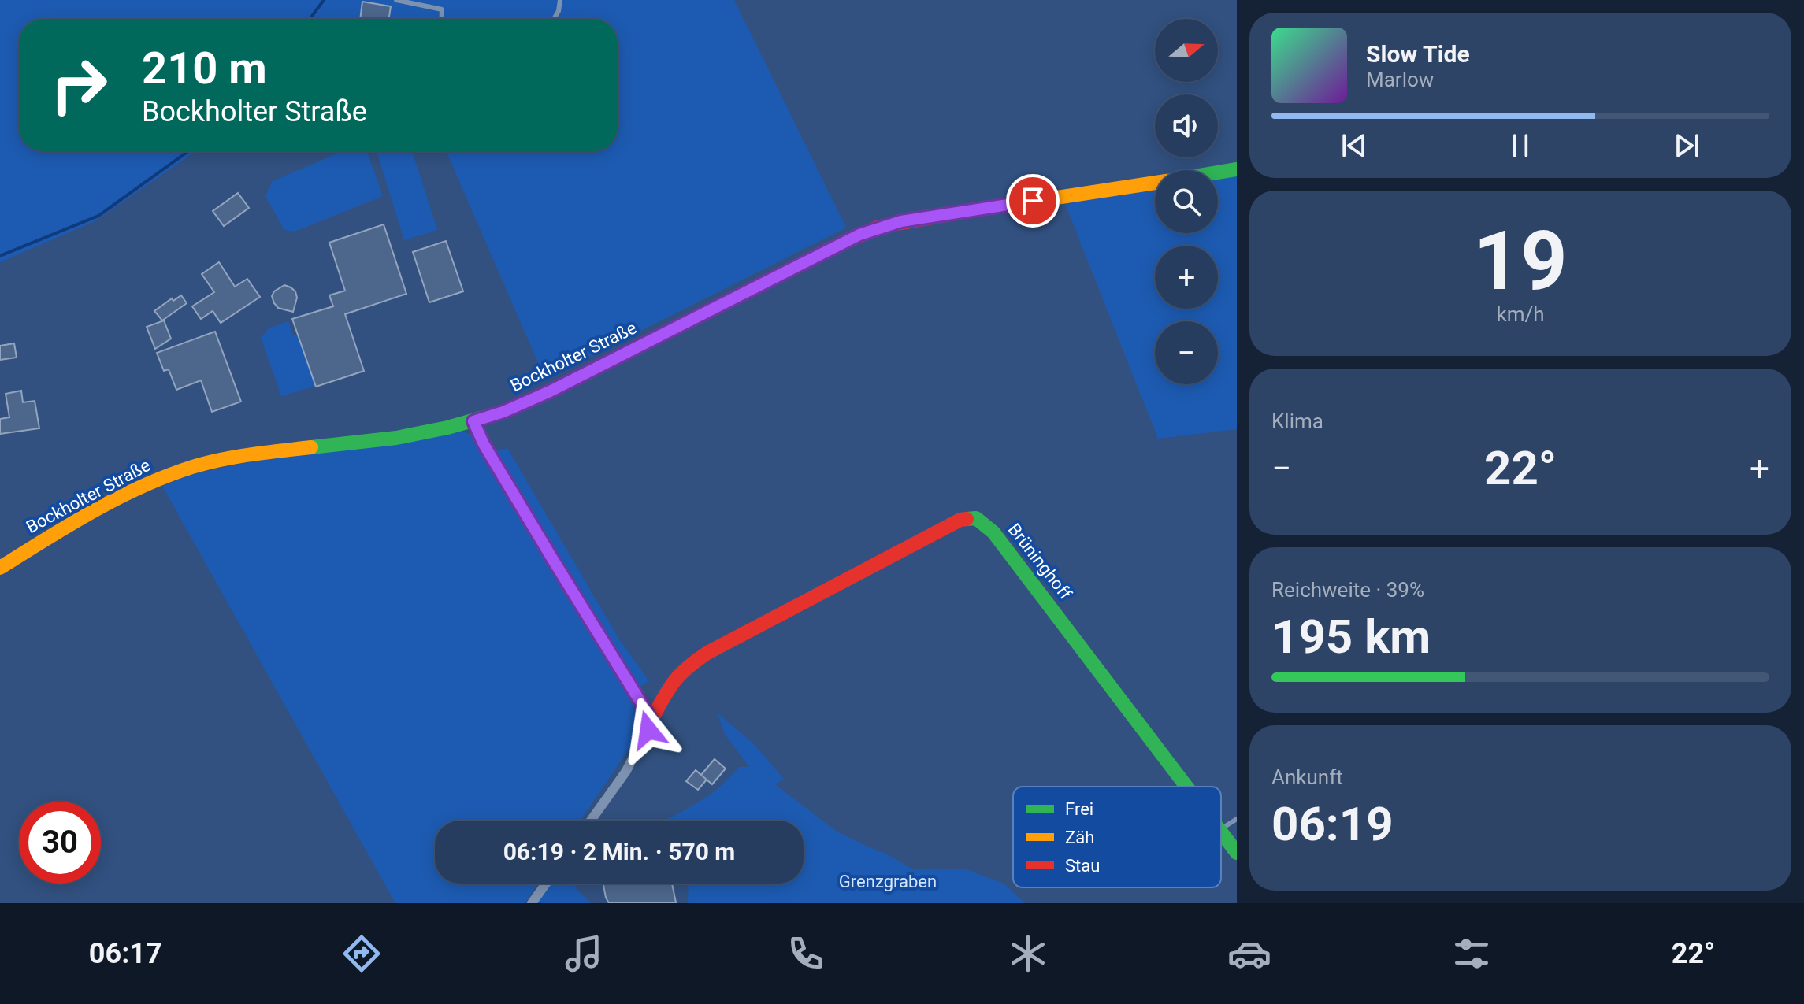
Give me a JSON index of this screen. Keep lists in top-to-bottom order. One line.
{"streets":{"street":["Bockholter Straße","Brüninghoff"]},"parks":["Grenzgraben"],"legend":["Frei","Zäh","Stau"],"north":"right","page":{"map_buttons":["+","−"],"turn":["210 m","Bockholter Straße"],"song":["Slow Tide","Marlow"],"tile":[["19","km/h"],"Klima",["Reichweite · 39%","195 km"],["Ankunft","06:19"]],"heat":["−","22°","+"],"limit":"30","trip":"06:19 · 2 Min. · 570 m","tabs":["06:17","22°"]}}
